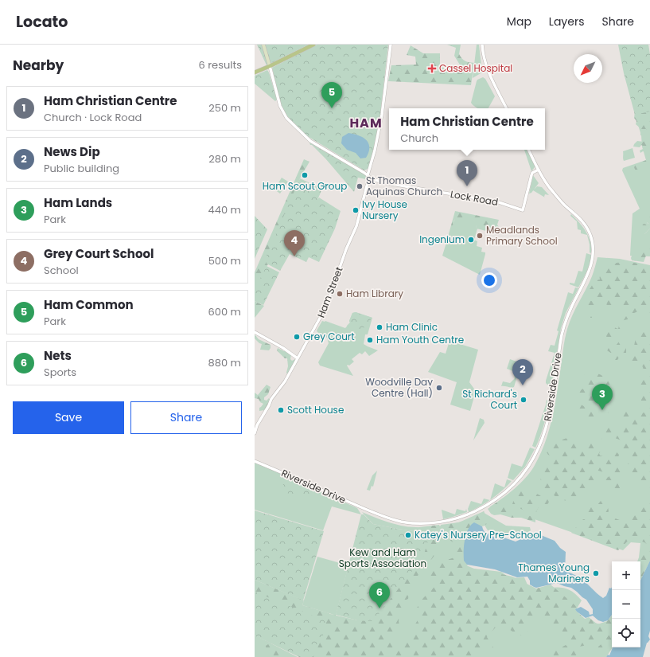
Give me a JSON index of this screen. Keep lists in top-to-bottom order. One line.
{"streets":{"street":["Lock Road","Ham Street","Riverside Drive"]},"crossings":[["Lock Road","Ham Street"],["Lock Road","Riverside Drive"]],"districts":["HAM"],"parks":["Kew and Ham Sports Association"],"places":{"health":["Cassel Hospital"],"other":["Ham Scout Group","St Thomas Aquinas Church","Ivy House Nursery","Meadlands Primary School","Ingenium","Ham Library","Ham Clinic","Grey Court","Ham Youth Centre","Woodville Day Centre (Hall)","St Richard's Court","Scott House","Katey's Nursery Pre-School","Thames Young Mariners"]},"north":"bottom left","page":{"header":"Locato","nav":["Map","Layers","Share"],"heading":["Nearby","6 results"],"pins":["5","1","4","2","3","6"],"list":[{"mark":"1","name":"Ham Christian Centre","note":"Church · Lock Road","value":"250 m"},{"mark":"2","name":"News Dip","note":"Public building","value":"280 m"},{"mark":"3","name":"Ham Lands","note":"Park","value":"440 m"},{"mark":"4","name":"Grey Court School","note":"School","value":"500 m"},{"mark":"5","name":"Ham Common","note":"Park","value":"600 m"},{"mark":"6","name":"Nets","note":"Sports","value":"880 m"}],"popup":["Ham Christian Centre","Church"],"buttons":["Save","Share"],"map_buttons":["+","−"]}}
